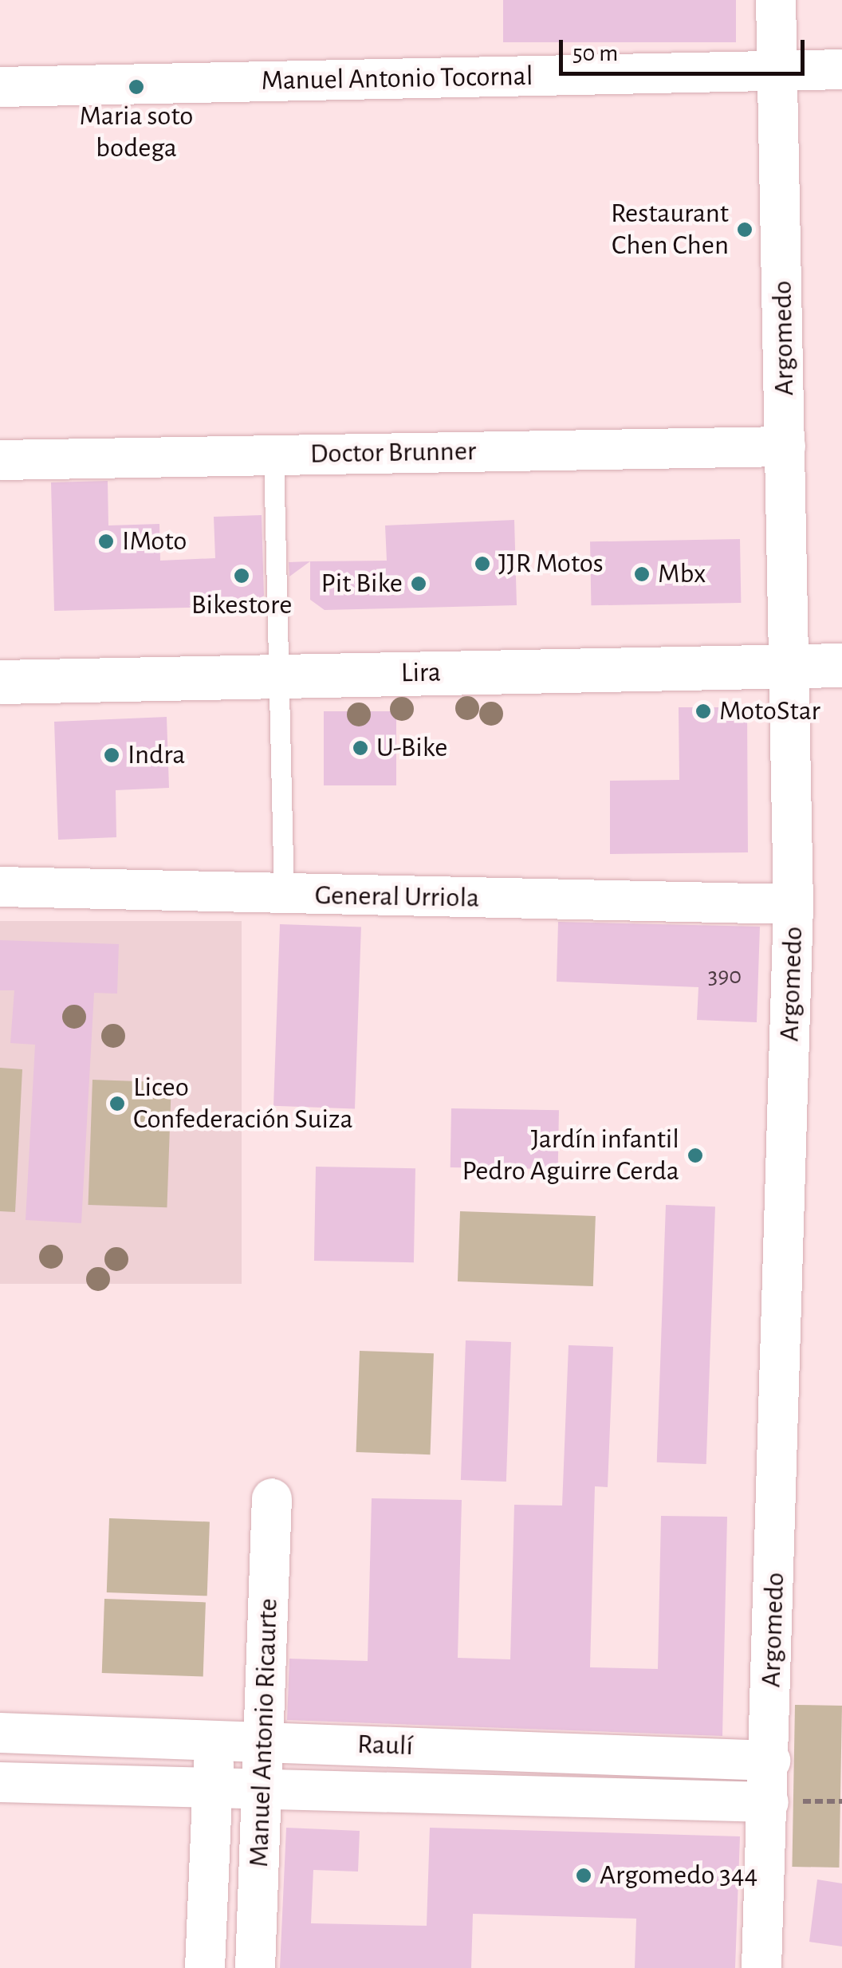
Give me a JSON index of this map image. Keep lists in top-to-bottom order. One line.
{"streets":{"main road":["Lira"],"street":["Manuel Antonio Tocornal","Argomedo","Doctor Brunner","General Urriola","Manuel Antonio Ricaurte","Raulí"]},"crossings":[["Manuel Antonio Tocornal","Argomedo"],["Argomedo","Doctor Brunner"],["Argomedo","Lira"],["Argomedo","General Urriola"],["Argomedo","Raulí"],["Manuel Antonio Ricaurte","Raulí"]],"places":["Maria soto bodega","Restaurant Chen Chen","IMoto","JJR Motos","Mbx","Bikestore","Pit Bike","MotoStar","U-Bike","Indra","Liceo Confederación Suiza","Jardín infantil Pedro Aguirre Cerda","Argomedo 344"],"house_numbers":["390"],"scale_bar":"50 m"}
